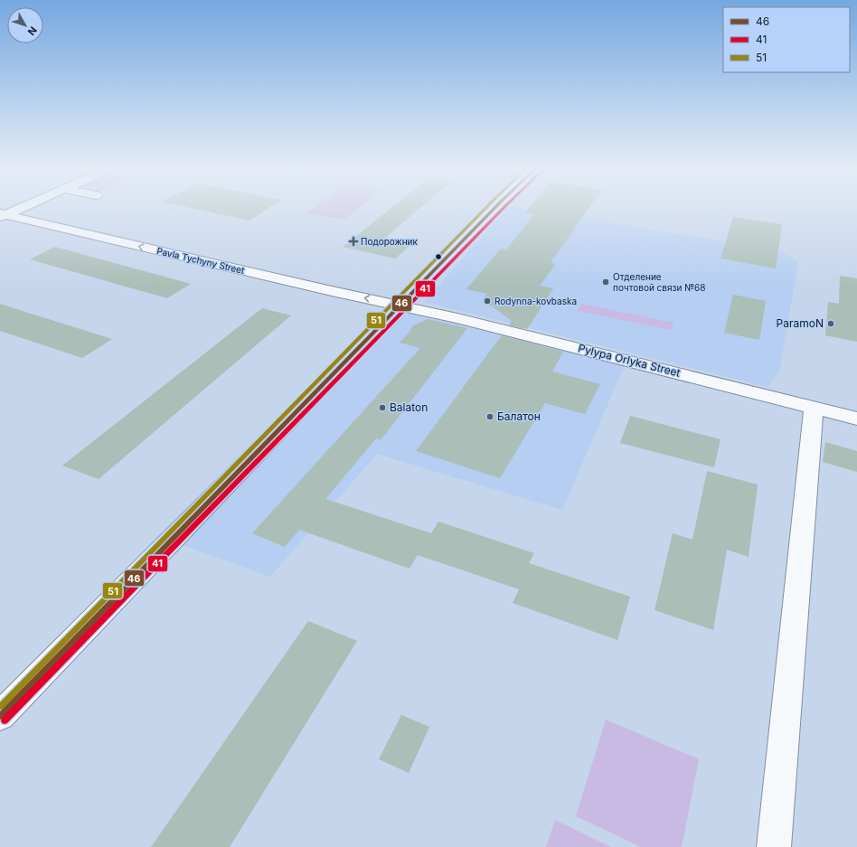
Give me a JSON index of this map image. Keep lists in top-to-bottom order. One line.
{"streets":{"street":["Pavla Tychyny Street","Pylypa Orlyka Street"]},"crossings":[["Pavla Tychyny Street","Pylypa Orlyka Street"]],"one_way":["Pavla Tychyny Street"],"places":{"health":["Подорожник"],"other":["Отделение почтовой связи №68","Rodynna-kovbaska","ParamoN","Balaton","Балатон"]},"lines":["transit line 46","transit line 41","transit line 51"],"legend":["46","41","51"],"north":"bottom right"}
